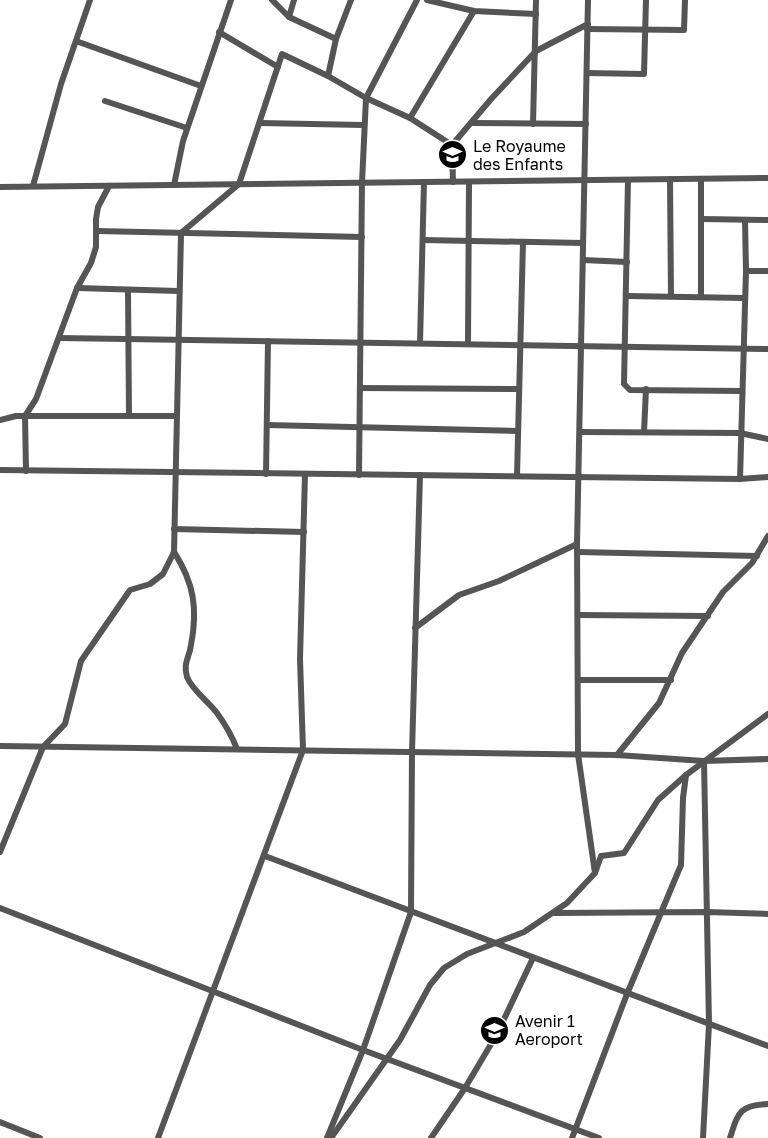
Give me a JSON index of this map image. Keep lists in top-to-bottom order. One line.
{"places":{"school or university":["Le Royaume des Enfants","Avenir 1 Aeroport"]}}
